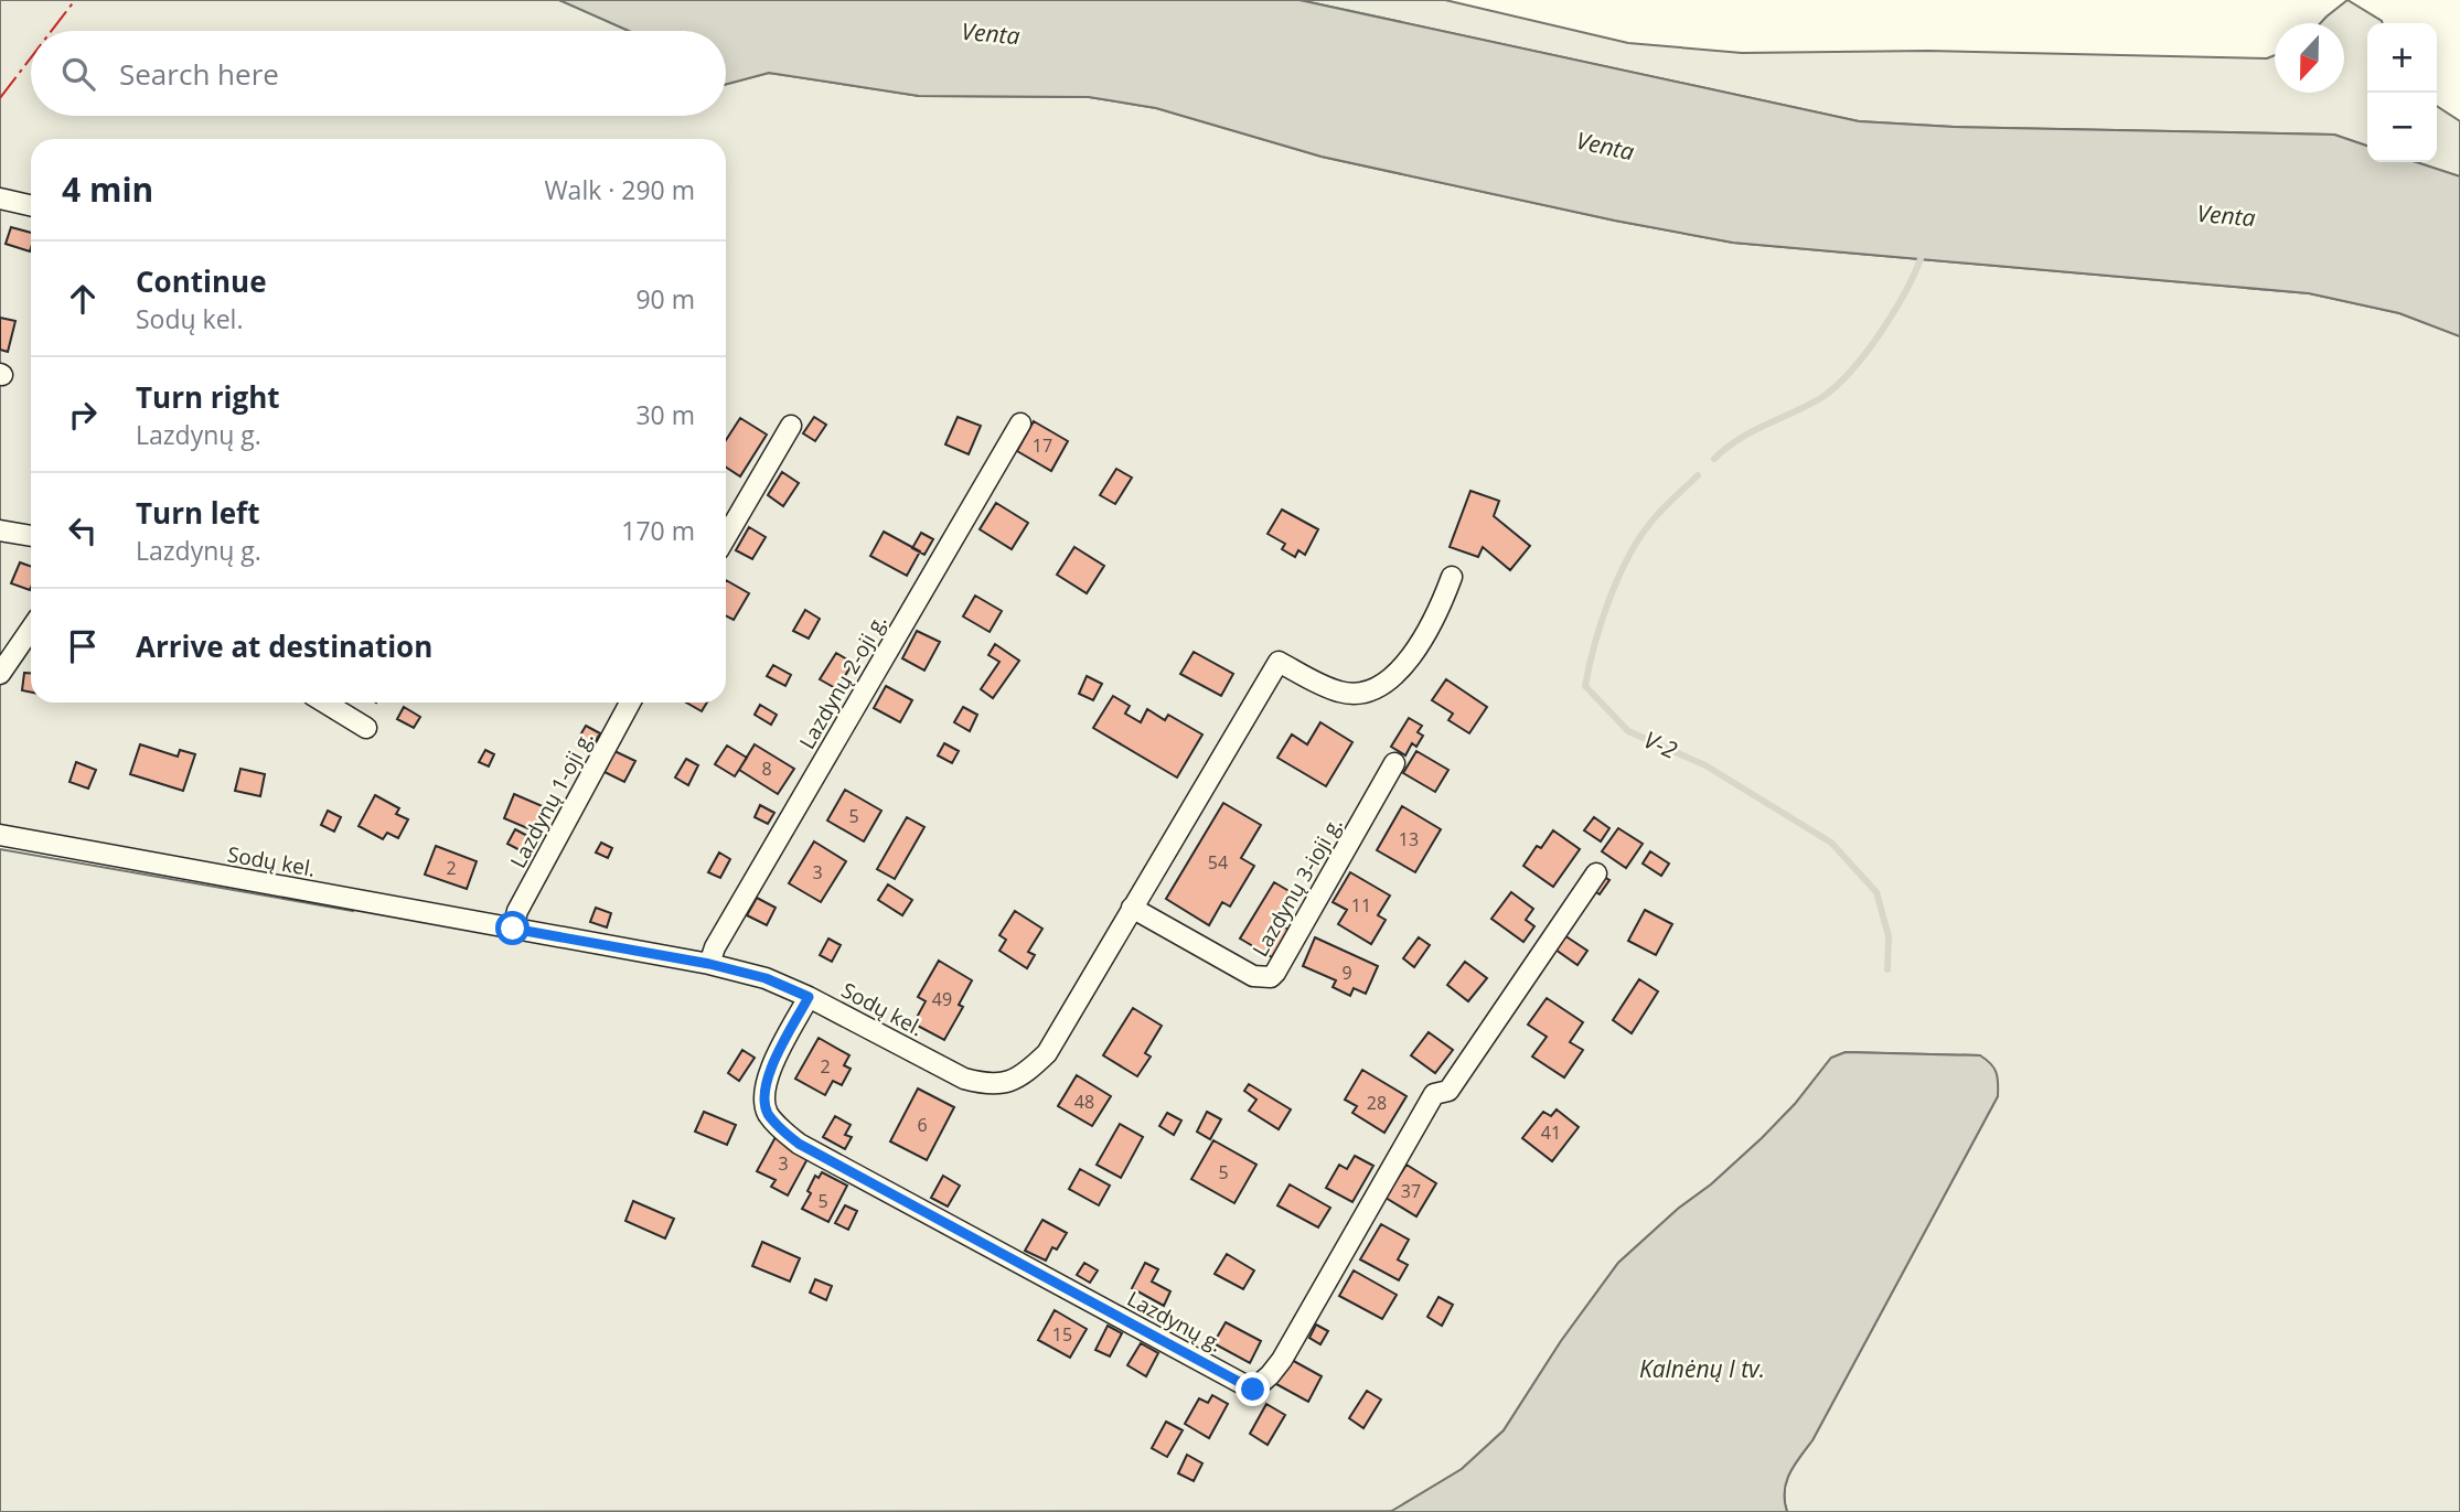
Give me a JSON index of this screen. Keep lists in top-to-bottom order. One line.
{"streets":{"street":["Lazdynų 2-oji g.","Lazdynų 1-oji g.","Sodų kel.","Lazdynų 3-ioji g.","Lazdynų g."]},"crossings":[["Lazdynų 2-oji g.","Sodų kel."],["Lazdynų 1-oji g.","Sodų kel."],["Sodų kel.","Lazdynų 3-ioji g."],["Sodų kel.","Lazdynų g."]],"water":["Venta","V-2","Kalnėnų I tv."],"house_numbers":["17","8","5","13","54","2","3","11","9","49","2","48","28","6","41","3","5","37","5","15"],"north":"bottom","page":{"map_buttons":["+","−"],"search":"Search here","heading":["4 min","Walk · 290 m"],"list":[["Continue","Sodų kel.","90 m"],["Turn right","Lazdynų g.","30 m"],["Turn left","Lazdynų g.","170 m"],"Arrive at destination"]}}
